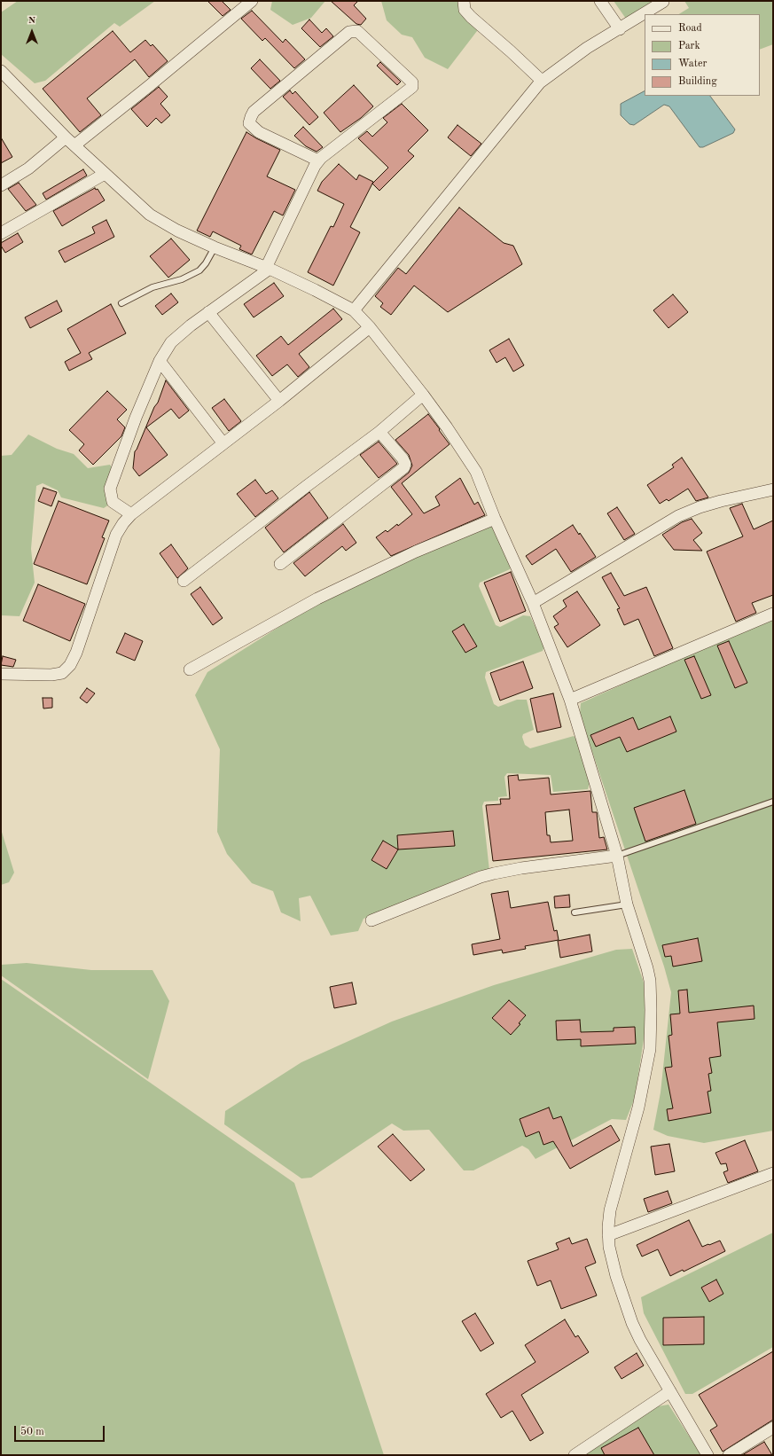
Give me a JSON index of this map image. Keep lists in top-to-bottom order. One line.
{"legend":["Road","Park","Water","Building"],"scale_bar":"50 m","north":"top"}
